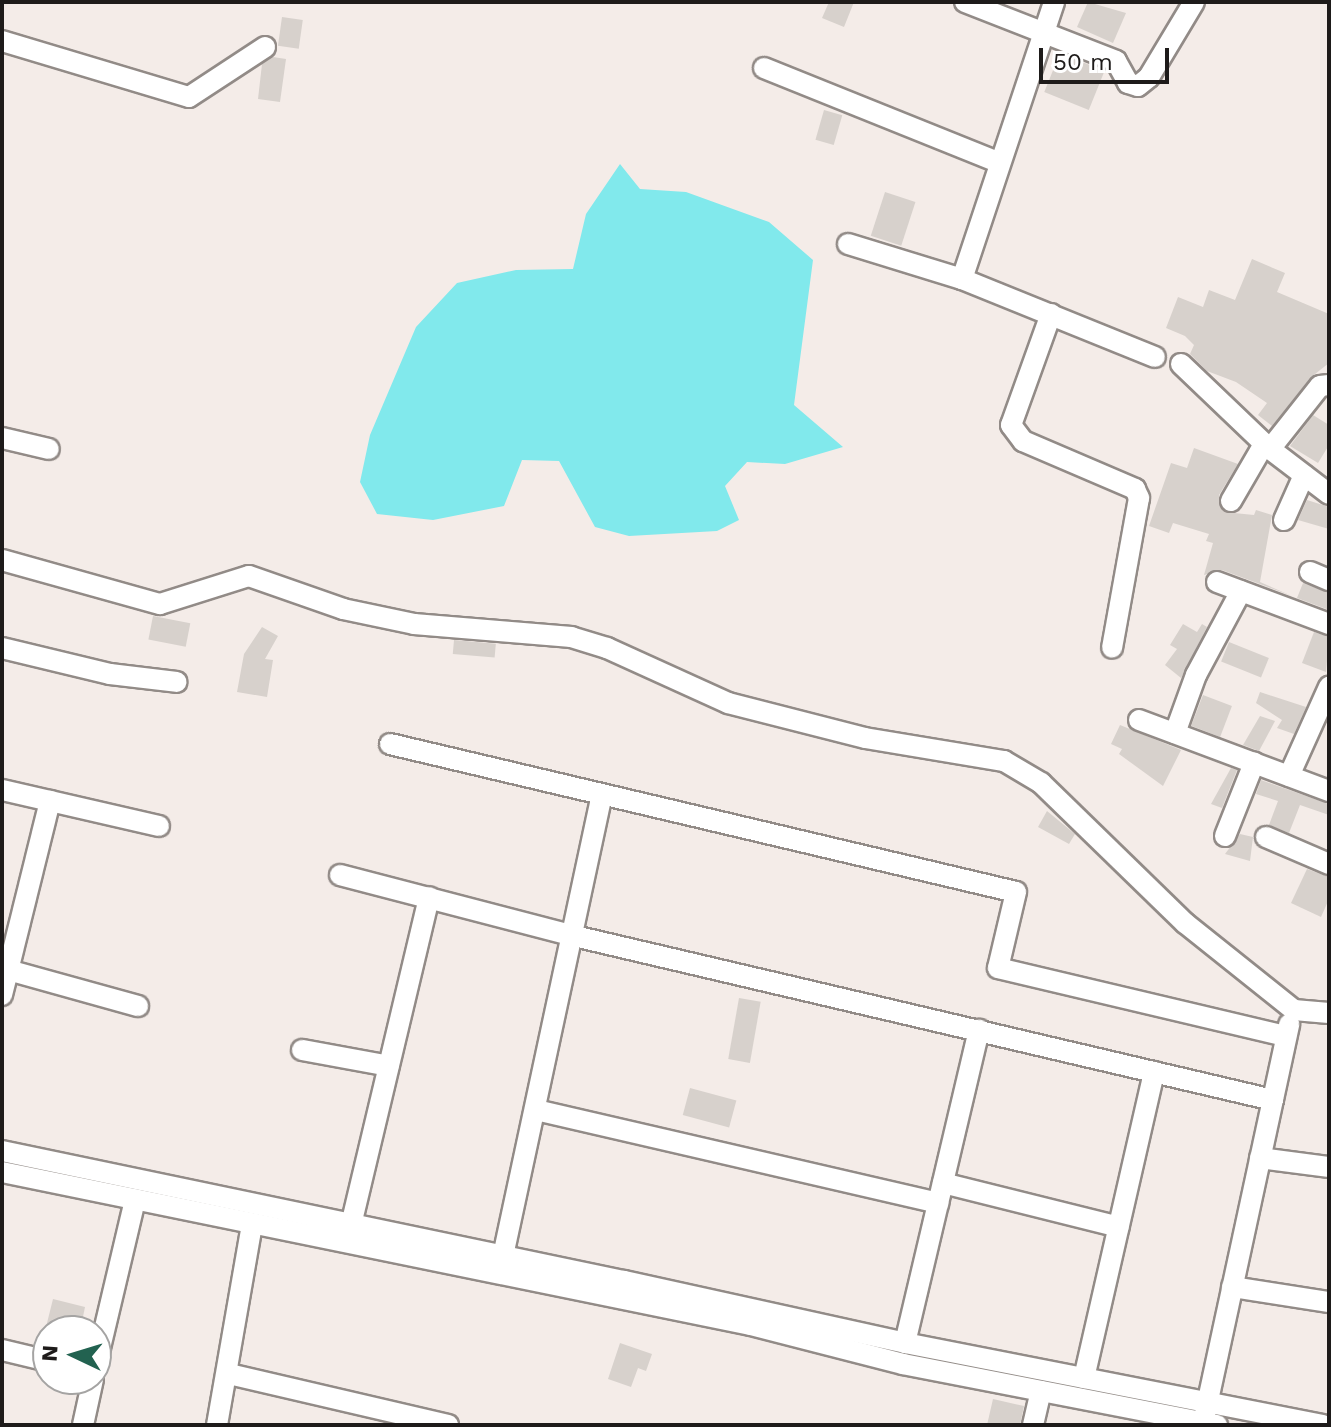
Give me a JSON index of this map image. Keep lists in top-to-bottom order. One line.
{"scale_bar":"50 m","north":"left"}
